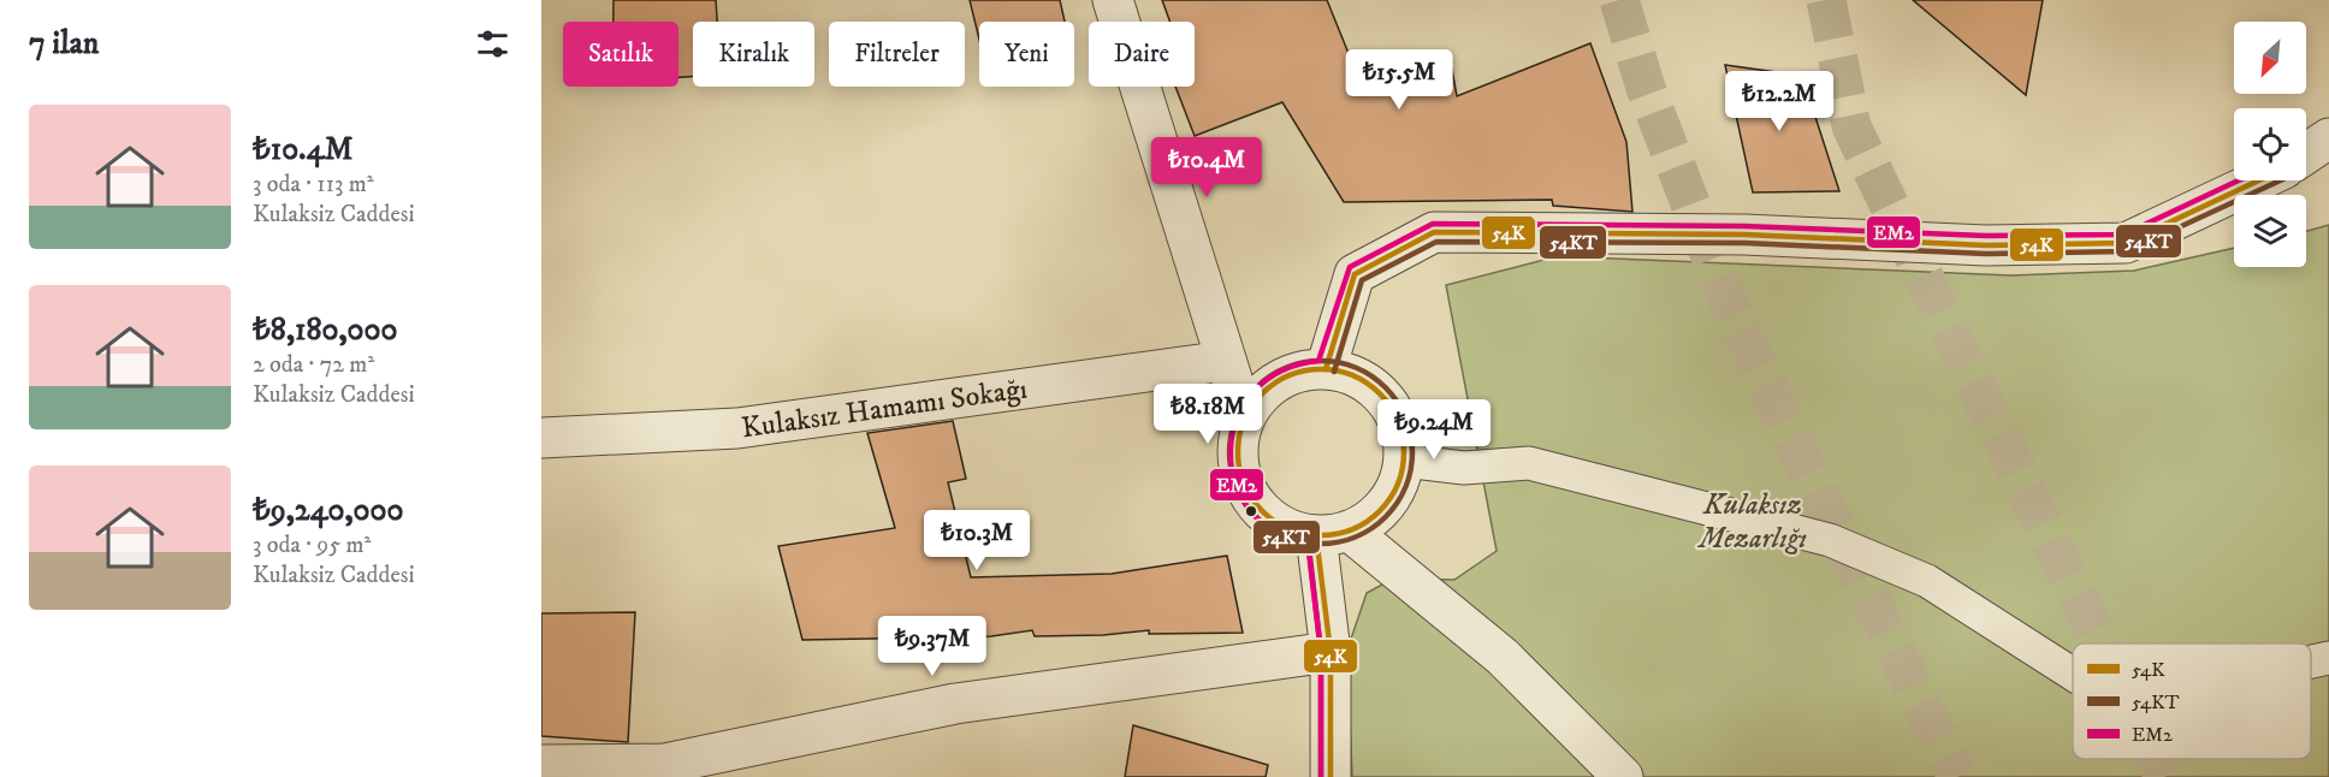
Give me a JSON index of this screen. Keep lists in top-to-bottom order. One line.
{"streets":{"street":["Kulaksız Hamamı Sokağı"]},"parks":["Kulaksız Mezarlığı"],"lines":["transit line 54K","transit line 54KT","transit line EM2"],"legend":["54K","54KT","EM2"],"north":"bottom left","page":{"heading":"7 ilan","chip":["Satılık","Kiralık","Filtreler","Yeni","Daire"],"price":["₺15.5M","₺12.2M","₺10.4M","₺8.18M","₺9.24M","₺10.3M","₺9.37M"],"list":[{"name":"₺10.4M","note":"3 oda · 113 m² · Kulaksiz Caddesi"},{"name":"₺8,180,000","note":"2 oda · 72 m² · Kulaksiz Caddesi"},{"name":"₺9,240,000","note":"3 oda · 95 m² · Kulaksiz Caddesi"}]}}
